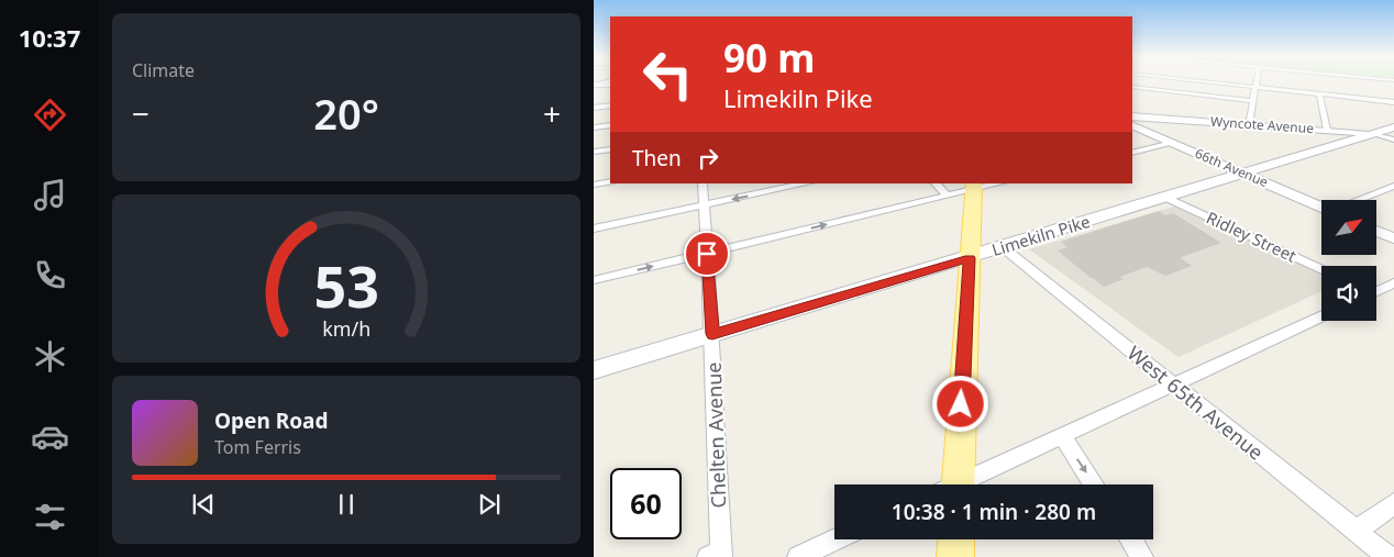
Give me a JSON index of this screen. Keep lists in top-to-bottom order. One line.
{"streets":{"street":["Wyncote Avenue","66th Avenue","Limekiln Pike","Ridley Street","West 65th Avenue","Chelten Avenue"]},"crossings":[["Wyncote Avenue","Limekiln Pike"],["66th Avenue","Limekiln Pike"],["Limekiln Pike","Ridley Street"],["Limekiln Pike","West 65th Avenue"],["Limekiln Pike","Chelten Avenue"]],"north":"top right","page":{"tabs":"10:37","tile":"Climate","turn":["90 m","Limekiln Pike"],"heat":["−","20°","+"],"then":"Then","song":["Open Road","Tom Ferris"],"limit":"60","trip":"10:38 · 1 min · 280 m","gauge":["53","km/h"]}}
